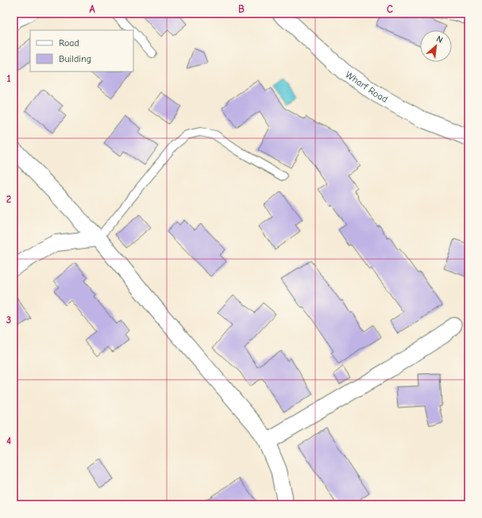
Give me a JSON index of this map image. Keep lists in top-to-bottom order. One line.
{"streets":{"street":["Wharf Road"]},"legend":["Road","Building"],"north":"top right","grid":{"columns":["A","B","C"],"rows":["1","2","3","4"]}}
